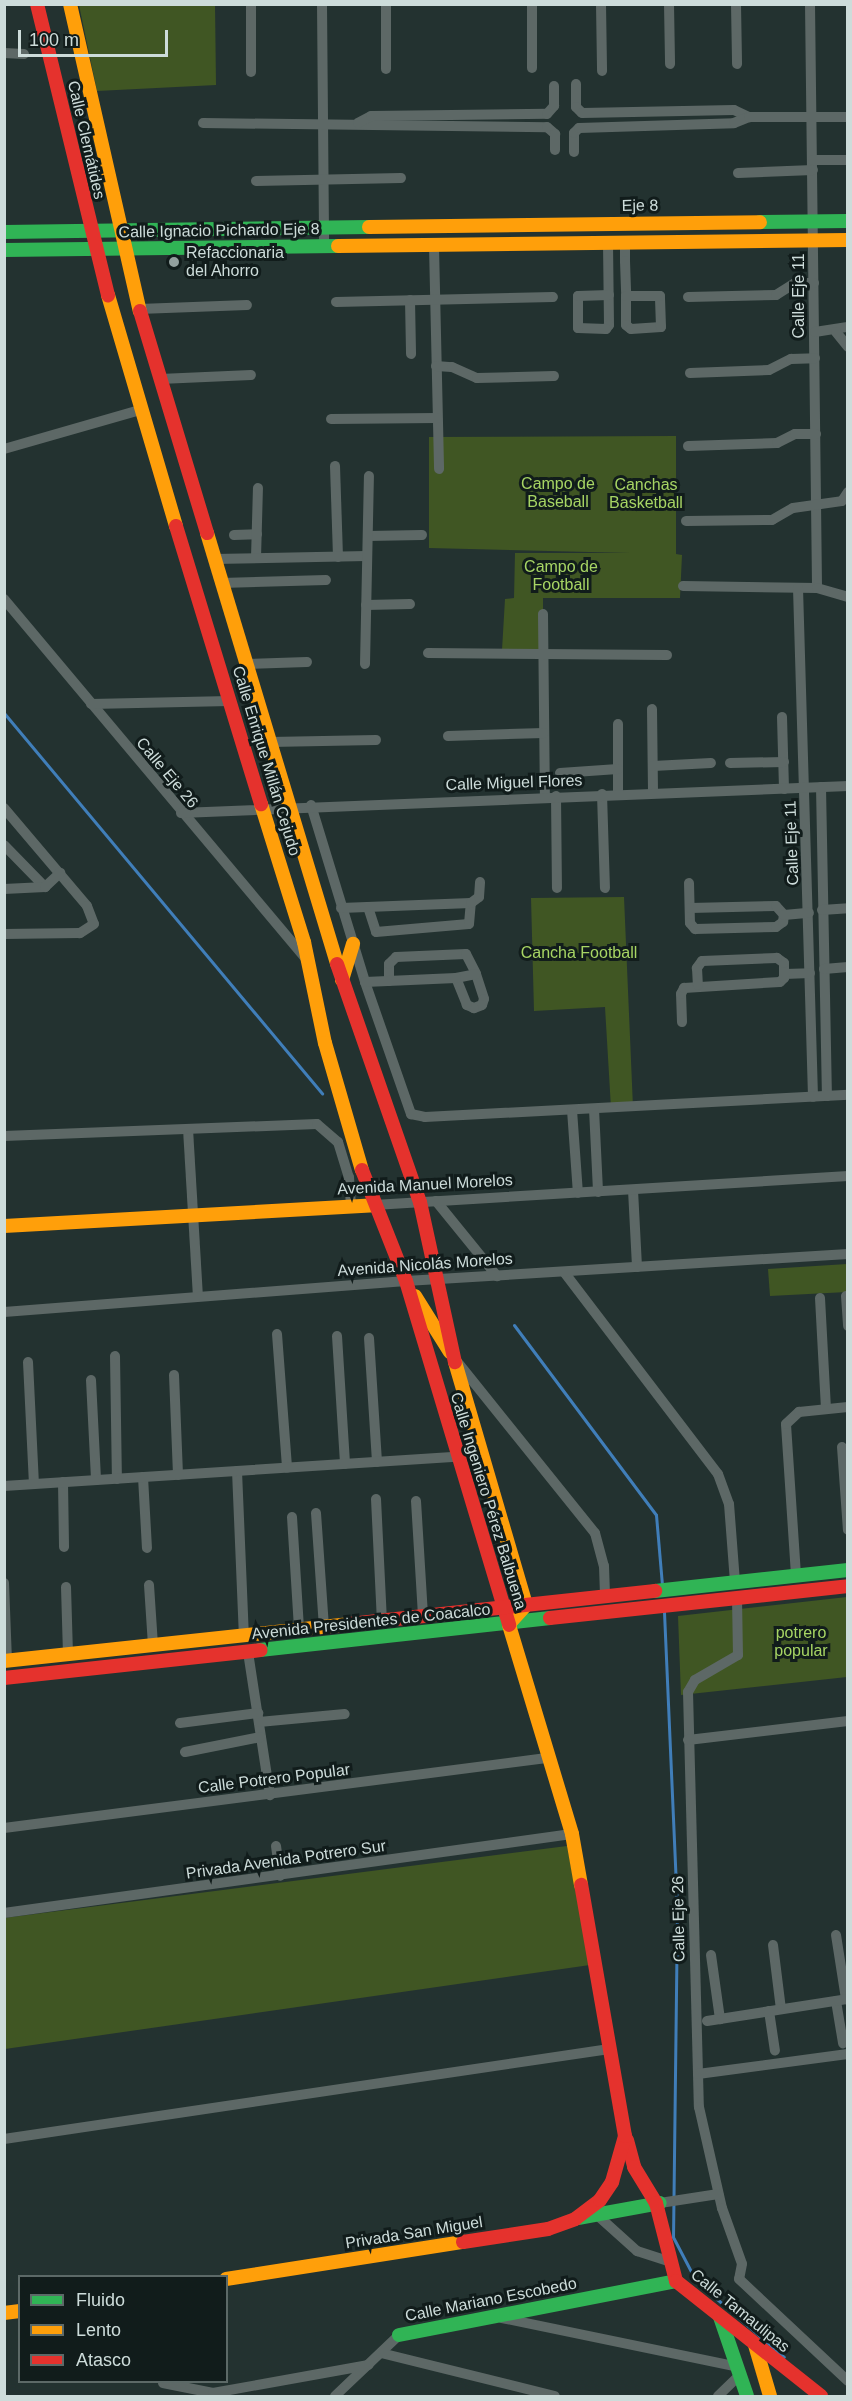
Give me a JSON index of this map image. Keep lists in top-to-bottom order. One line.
{"streets":{"main road":["Calle Clemátides","Eje 8","Calle Ignacio Pichardo Eje 8","Calle Enrique Millán Cejudo","Avenida Manuel Morelos","Calle Ingeniero Pérez Balbuena","Avenida Presidentes de Coacalco","Privada San Miguel","Calle Mariano Escobedo","Calle Tamaulipas"],"street":["Calle Eje 11","Calle Eje 26","Calle Miguel Flores","Avenida Nicolás Morelos","Calle Potrero Popular","Privada Avenida Potrero Sur"]},"crossings":[["Calle Clemátides","Calle Ignacio Pichardo Eje 8"],["Calle Clemátides","Calle Enrique Millán Cejudo"],["Eje 8","Calle Ignacio Pichardo Eje 8"],["Eje 8","Calle Eje 11"],["Calle Ignacio Pichardo Eje 8","Calle Enrique Millán Cejudo"],["Calle Eje 11","Calle Miguel Flores"],["Calle Enrique Millán Cejudo","Calle Eje 26"],["Calle Enrique Millán Cejudo","Calle Miguel Flores"],["Calle Enrique Millán Cejudo","Avenida Manuel Morelos"],["Calle Enrique Millán Cejudo","Avenida Nicolás Morelos"],["Calle Enrique Millán Cejudo","Calle Ingeniero Pérez Balbuena"],["Calle Eje 26","Calle Miguel Flores"],["Calle Eje 26","Avenida Presidentes de Coacalco"],["Avenida Nicolás Morelos","Calle Ingeniero Pérez Balbuena"],["Calle Ingeniero Pérez Balbuena","Avenida Presidentes de Coacalco"],["Calle Ingeniero Pérez Balbuena","Calle Tamaulipas"],["Avenida Presidentes de Coacalco","Calle Tamaulipas"],["Calle Potrero Popular","Calle Tamaulipas"],["Privada Avenida Potrero Sur","Calle Tamaulipas"],["Privada San Miguel","Calle Tamaulipas"],["Calle Mariano Escobedo","Calle Tamaulipas"]],"parks":["Campo de Baseball","Canchas Basketball","Campo de Football","Cancha Football","potrero popular"],"places":["Refaccionaria del Ahorro"],"legend":["Fluido","Lento","Atasco"],"scale_bar":"100 m"}
